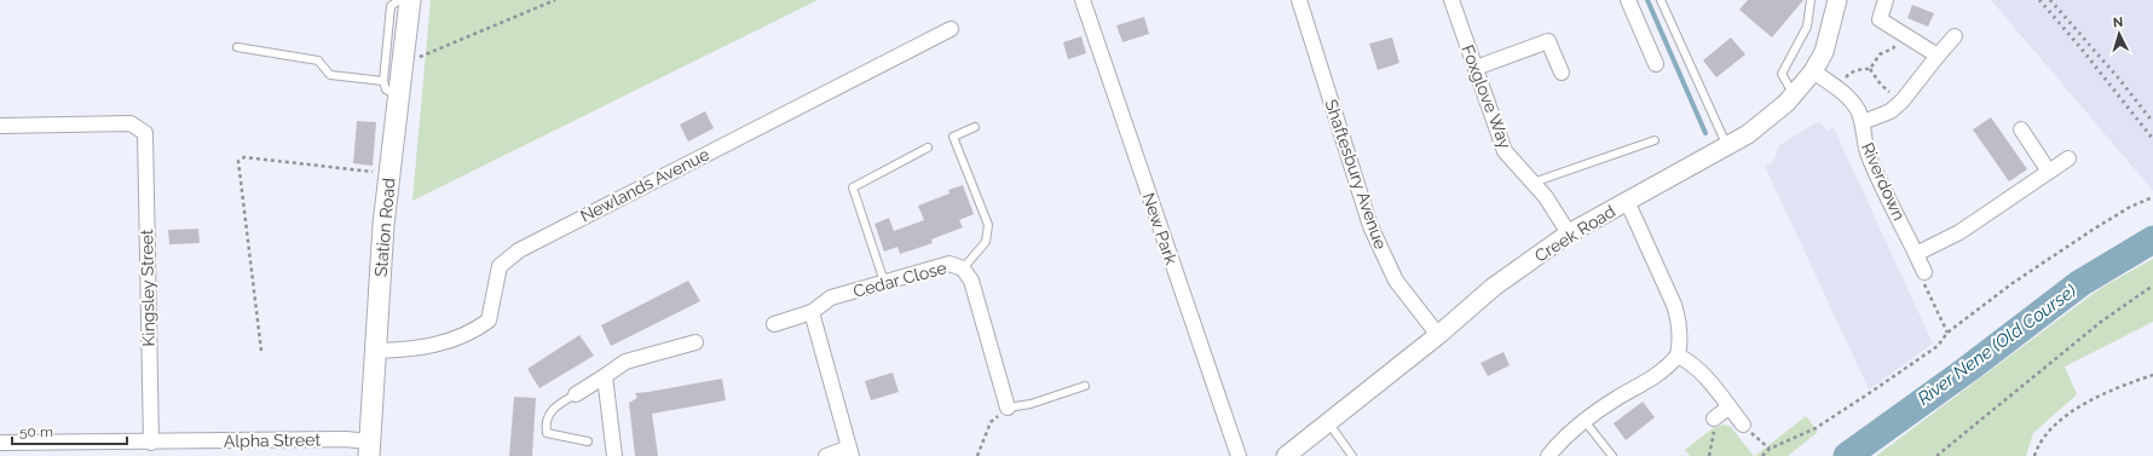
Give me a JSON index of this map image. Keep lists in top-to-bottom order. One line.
{"streets":{"main road":["Station Road"],"street":["Foxglove Way","Shaftesbury Avenue","Riverdown","Newlands Avenue","New Park","Creek Road","Cedar Close","Kingsley Street","Alpha Street"]},"crossings":[["Foxglove Way","Creek Road"],["Shaftesbury Avenue","Creek Road"],["Riverdown","Creek Road"],["Newlands Avenue","Station Road"],["Station Road","Alpha Street"],["Kingsley Street","Alpha Street"]],"water":["River Nene (Old Course)"],"scale_bar":"50 m","north":"top"}
